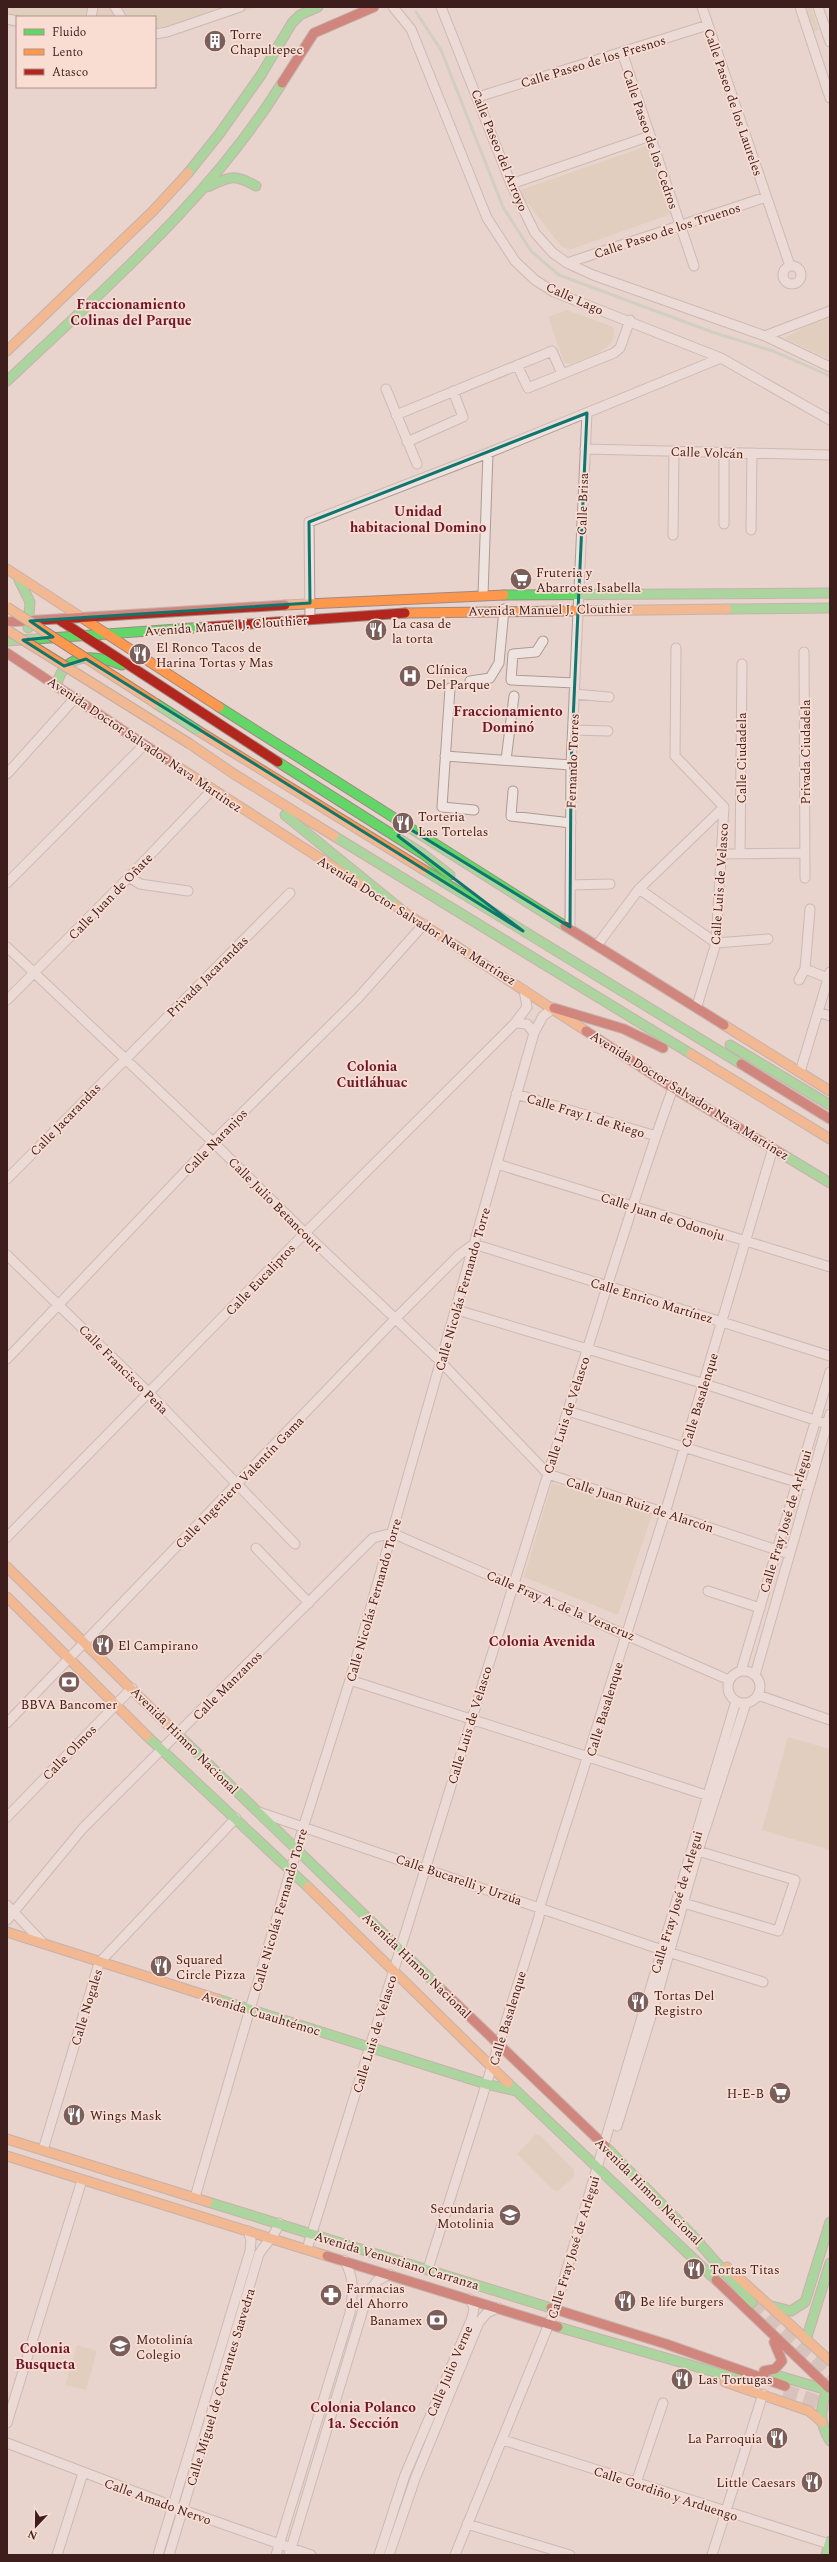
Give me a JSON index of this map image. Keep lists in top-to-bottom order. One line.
{"streets":{"main road":["Avenida Manuel J. Clouthier","Avenida Doctor Salvador Nava Martínez","Avenida Himno Nacional","Avenida Cuauhtémoc","Avenida Venustiano Carranza"],"street":["Calle Paseo de los Fresnos","Calle Paseo de los Laureles","Calle Paseo de los Cedros","Calle Paseo del Arroyo","Calle Paseo de los Truenos","Calle Lago","Calle Volcán","Calle Brisa","Privada Ciudadela","Calle Ciudadela","Fernando Torres","Calle Luis de Velasco","Calle Juan de Oñate","Privada Jacarandas","Calle Fray I. de Riego","Calle Jacarandas","Calle Naranjos","Calle Julio Betancourt","Calle Juan de Odonoju","Calle Eucaliptos","Calle Nicolás Fernando Torre","Calle Enrico Martínez","Calle Francisco Peña","Calle Basalenque","Calle Ingeniero Valentín Gama","Calle Juan Ruiz de Alarcón","Calle Fray José de Arlegui","Calle Fray A. de la Veracruz","Calle Manzanos","Calle Olmos","Calle Bucarelli y Urzúa","Calle Nogales","Calle Julio Verne","Calle Miguel de Cervantes Saavedra","Calle Gordiño y Arduengo","Calle Amado Nervo"]},"crossings":[["Calle Paseo de los Fresnos","Calle Paseo de los Laureles"],["Calle Paseo de los Fresnos","Calle Paseo de los Cedros"],["Calle Paseo de los Fresnos","Calle Paseo del Arroyo"],["Calle Paseo de los Laureles","Calle Paseo de los Truenos"],["Calle Paseo de los Cedros","Calle Paseo de los Truenos"],["Calle Paseo del Arroyo","Calle Paseo de los Truenos"],["Calle Volcán","Calle Brisa"],["Calle Brisa","Avenida Manuel J. Clouthier"],["Calle Brisa","Fernando Torres"],["Avenida Manuel J. Clouthier","Fernando Torres"],["Avenida Doctor Salvador Nava Martínez","Calle Luis de Velasco"],["Avenida Doctor Salvador Nava Martínez","Calle Juan de Oñate"],["Avenida Doctor Salvador Nava Martínez","Calle Naranjos"],["Avenida Doctor Salvador Nava Martínez","Calle Eucaliptos"],["Avenida Doctor Salvador Nava Martínez","Calle Nicolás Fernando Torre"],["Avenida Doctor Salvador Nava Martínez","Calle Basalenque"],["Calle Luis de Velasco","Calle Fray I. de Riego"],["Calle Luis de Velasco","Calle Juan de Odonoju"],["Calle Luis de Velasco","Calle Enrico Martínez"],["Calle Luis de Velasco","Calle Juan Ruiz de Alarcón"],["Calle Luis de Velasco","Calle Fray A. de la Veracruz"],["Calle Luis de Velasco","Avenida Himno Nacional"],["Calle Luis de Velasco","Calle Bucarelli y Urzúa"],["Calle Luis de Velasco","Avenida Cuauhtémoc"],["Calle Luis de Velasco","Avenida Venustiano Carranza"],["Calle Juan de Oñate","Calle Julio Betancourt"],["Privada Jacarandas","Calle Jacarandas"],["Privada Jacarandas","Calle Julio Betancourt"],["Calle Fray I. de Riego","Calle Nicolás Fernando Torre"],["Calle Jacarandas","Calle Julio Betancourt"],["Calle Naranjos","Calle Julio Betancourt"],["Calle Naranjos","Calle Francisco Peña"],["Calle Julio Betancourt","Calle Eucaliptos"],["Calle Julio Betancourt","Calle Nicolás Fernando Torre"],["Calle Julio Betancourt","Calle Ingeniero Valentín Gama"],["Calle Julio Betancourt","Calle Juan Ruiz de Alarcón"],["Calle Juan de Odonoju","Calle Nicolás Fernando Torre"],["Calle Juan de Odonoju","Calle Basalenque"],["Calle Eucaliptos","Calle Francisco Peña"],["Calle Nicolás Fernando Torre","Calle Enrico Martínez"],["Calle Nicolás Fernando Torre","Calle Ingeniero Valentín Gama"],["Calle Nicolás Fernando Torre","Calle Juan Ruiz de Alarcón"],["Calle Nicolás Fernando Torre","Calle Fray A. de la Veracruz"],["Calle Nicolás Fernando Torre","Calle Manzanos"],["Calle Nicolás Fernando Torre","Avenida Himno Nacional"],["Calle Nicolás Fernando Torre","Calle Bucarelli y Urzúa"],["Calle Nicolás Fernando Torre","Avenida Cuauhtémoc"],["Calle Nicolás Fernando Torre","Avenida Venustiano Carranza"],["Calle Enrico Martínez","Calle Basalenque"],["Calle Enrico Martínez","Calle Ingeniero Valentín Gama"],["Calle Francisco Peña","Calle Ingeniero Valentín Gama"],["Calle Basalenque","Calle Juan Ruiz de Alarcón"],["Calle Basalenque","Calle Fray A. de la Veracruz"],["Calle Basalenque","Avenida Himno Nacional"],["Calle Basalenque","Calle Bucarelli y Urzúa"],["Calle Basalenque","Avenida Cuauhtémoc"],["Calle Basalenque","Avenida Venustiano Carranza"],["Calle Ingeniero Valentín Gama","Avenida Himno Nacional"],["Calle Juan Ruiz de Alarcón","Calle Fray José de Arlegui"],["Calle Fray José de Arlegui","Calle Fray A. de la Veracruz"],["Calle Fray José de Arlegui","Avenida Himno Nacional"],["Calle Fray José de Arlegui","Calle Bucarelli y Urzúa"],["Calle Fray José de Arlegui","Avenida Venustiano Carranza"],["Calle Fray José de Arlegui","Calle Gordiño y Arduengo"],["Calle Fray A. de la Veracruz","Calle Manzanos"],["Calle Manzanos","Avenida Himno Nacional"],["Avenida Himno Nacional","Calle Olmos"],["Avenida Himno Nacional","Calle Bucarelli y Urzúa"],["Avenida Himno Nacional","Calle Nogales"],["Avenida Himno Nacional","Avenida Cuauhtémoc"],["Calle Nogales","Avenida Cuauhtémoc"],["Calle Nogales","Avenida Venustiano Carranza"],["Avenida Venustiano Carranza","Calle Julio Verne"],["Avenida Venustiano Carranza","Calle Miguel de Cervantes Saavedra"],["Calle Miguel de Cervantes Saavedra","Calle Amado Nervo"]],"districts":["Fraccionamiento Colinas del Parque","Unidad habitacional Domino","Fraccionamiento Dominó","Colonia Cuitláhuac","Colonia Avenida","Colonia Busqueta","Colonia Polanco 1a. Sección"],"places":{"building":["Torre Chapultepec"],"supermarket":["Fruteria y Abarrotes Isabella","H-E-B"],"restaurant":["La casa de la torta","El Ronco Tacos de Harina Tortas y Mas","Torteria Las Tortelas","El Campirano","Squared Circle Pizza","Tortas Del Registro","Wings Mask","Tortas Titas","Be life burgers","Las Tortugas","La Parroquia","Little Caesars"],"hospital":["Clínica Del Parque"],"bank":["BBVA Bancomer","Banamex"],"school or university":["Secundaria Motolinia","Motolinía Colegio"],"pharmacy":["Farmacias del Ahorro"]},"legend":["Fluido","Lento","Atasco"],"north":"bottom"}
